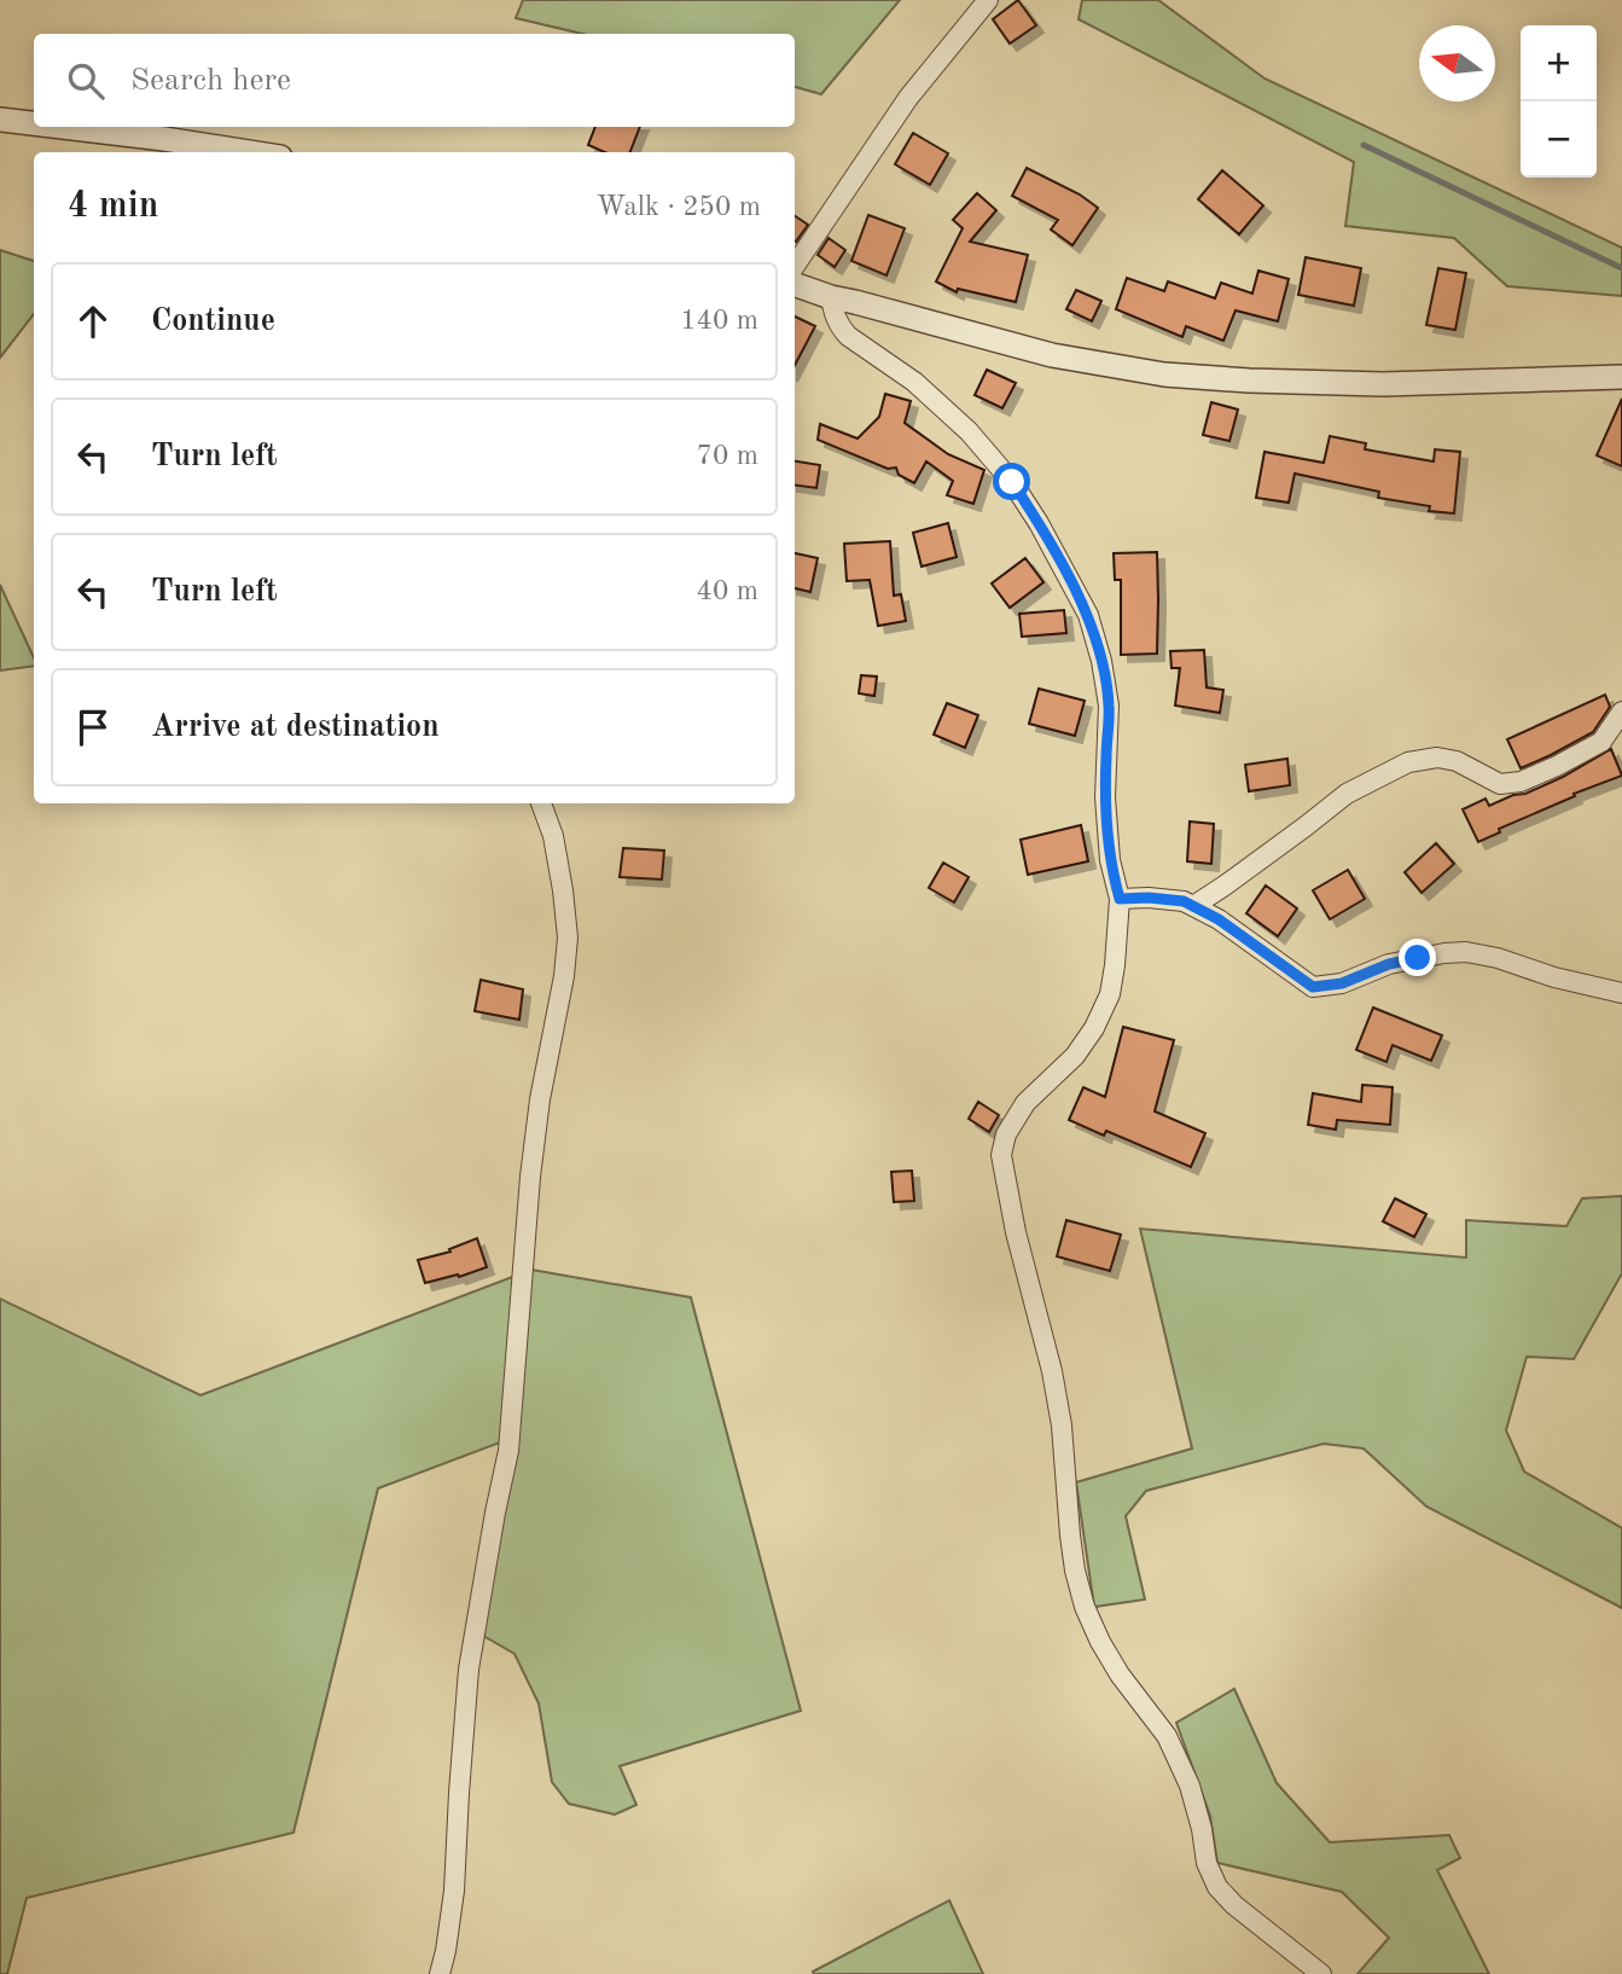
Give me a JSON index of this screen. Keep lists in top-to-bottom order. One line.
{"north":"left","page":{"map_buttons":["+","−"],"search":"Search here","heading":["4 min","Walk · 250 m"],"list":[["Continue","140 m"],["Turn left","70 m"],["Turn left","40 m"],"Arrive at destination"]}}
